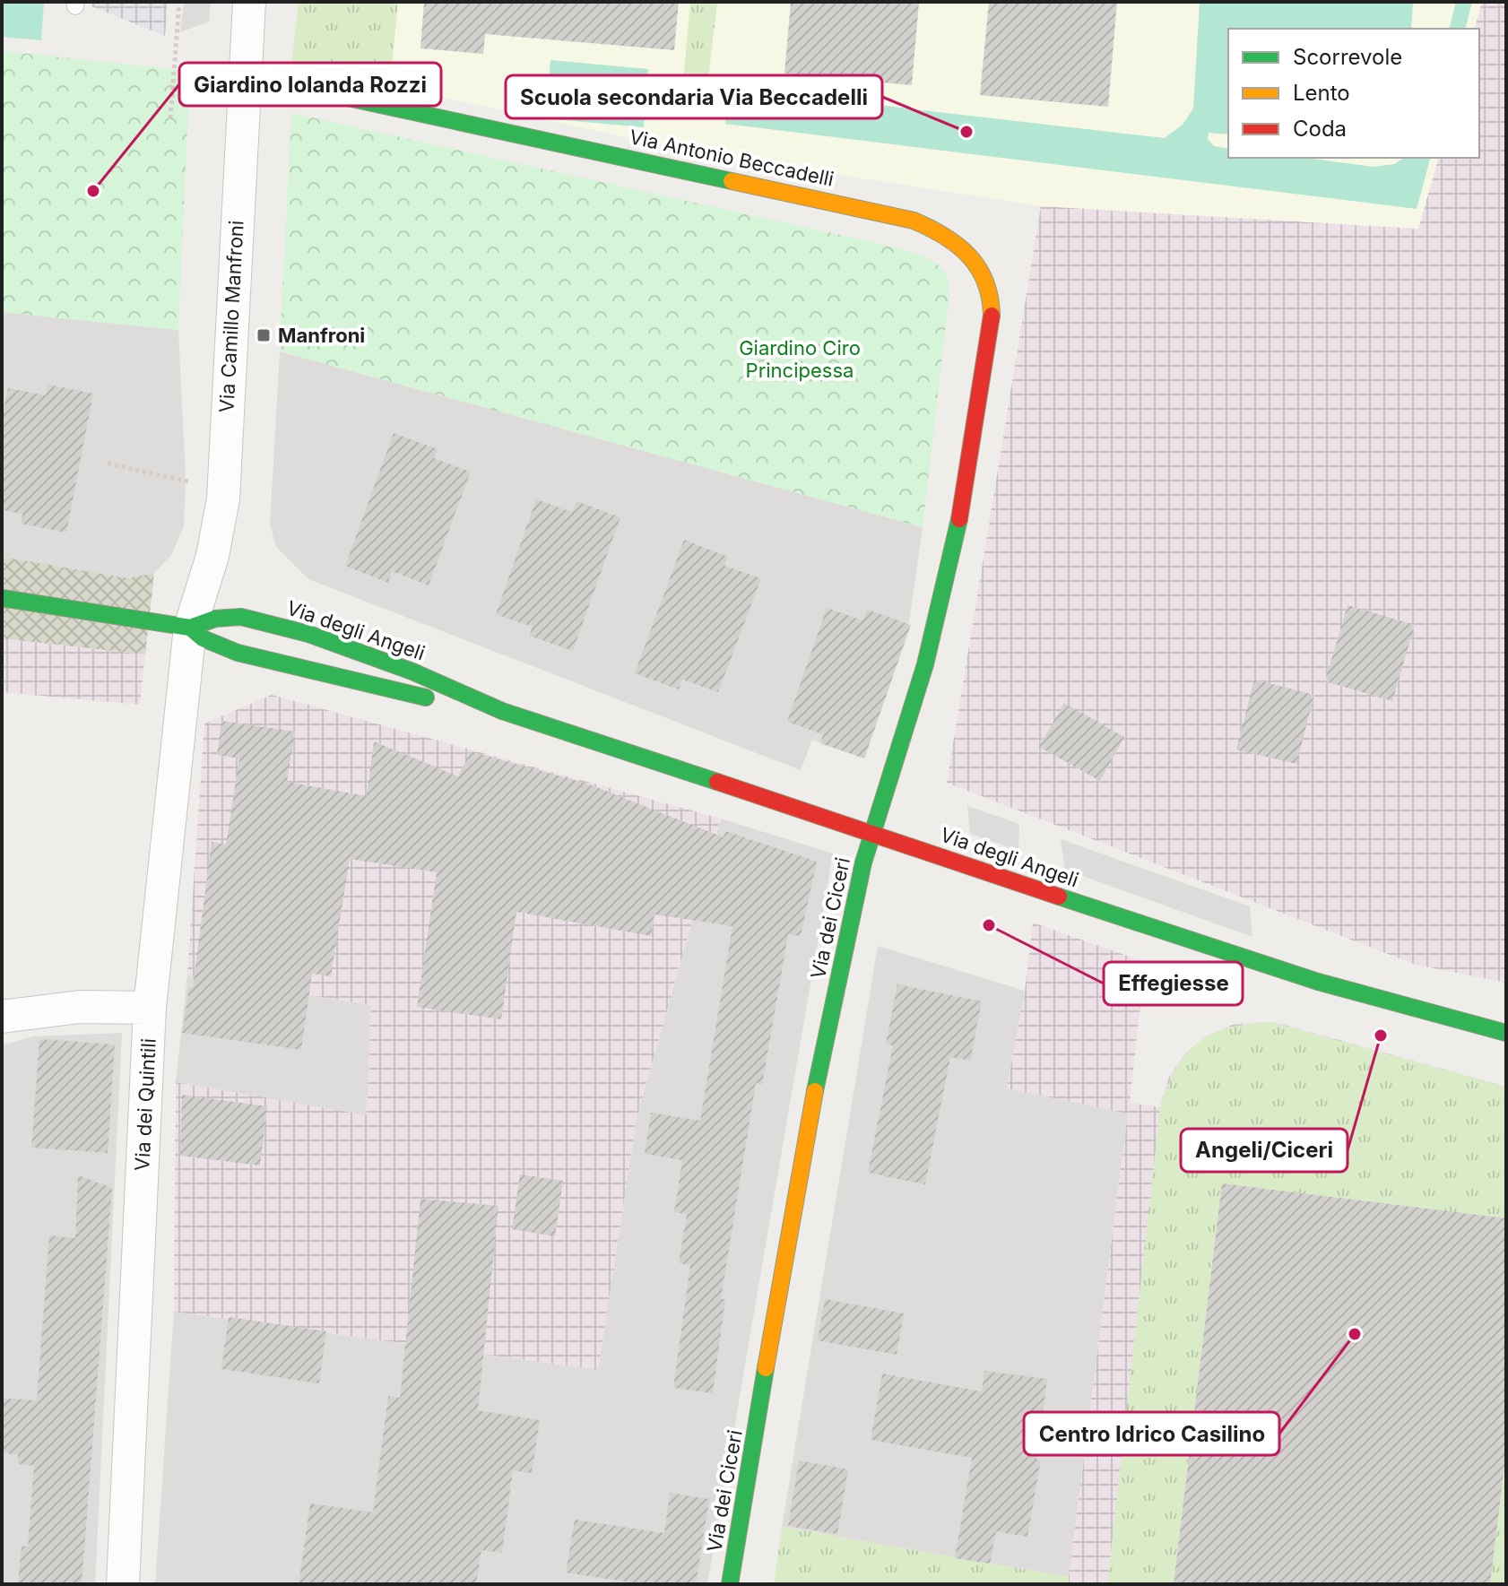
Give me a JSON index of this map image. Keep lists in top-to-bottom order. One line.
{"streets":{"street":["Via Antonio Beccadelli","Via Camillo Manfroni","Via degli Angeli","Via dei Ciceri","Via dei Quintili"]},"crossings":[["Via Antonio Beccadelli","Via Camillo Manfroni"],["Via Antonio Beccadelli","Via dei Ciceri"],["Via Camillo Manfroni","Via degli Angeli"],["Via Camillo Manfroni","Via dei Quintili"],["Via degli Angeli","Via dei Ciceri"],["Via degli Angeli","Via dei Quintili"]],"parks":["Giardino Ciro Principessa"],"places":{"other":["Scuola secondaria Via Beccadelli","Giardino Iolanda Rozzi","Effegiesse","Angeli/Ciceri","Centro Idrico Casilino"],"transit":["Manfroni"]},"legend":["Scorrevole","Lento","Coda"]}
